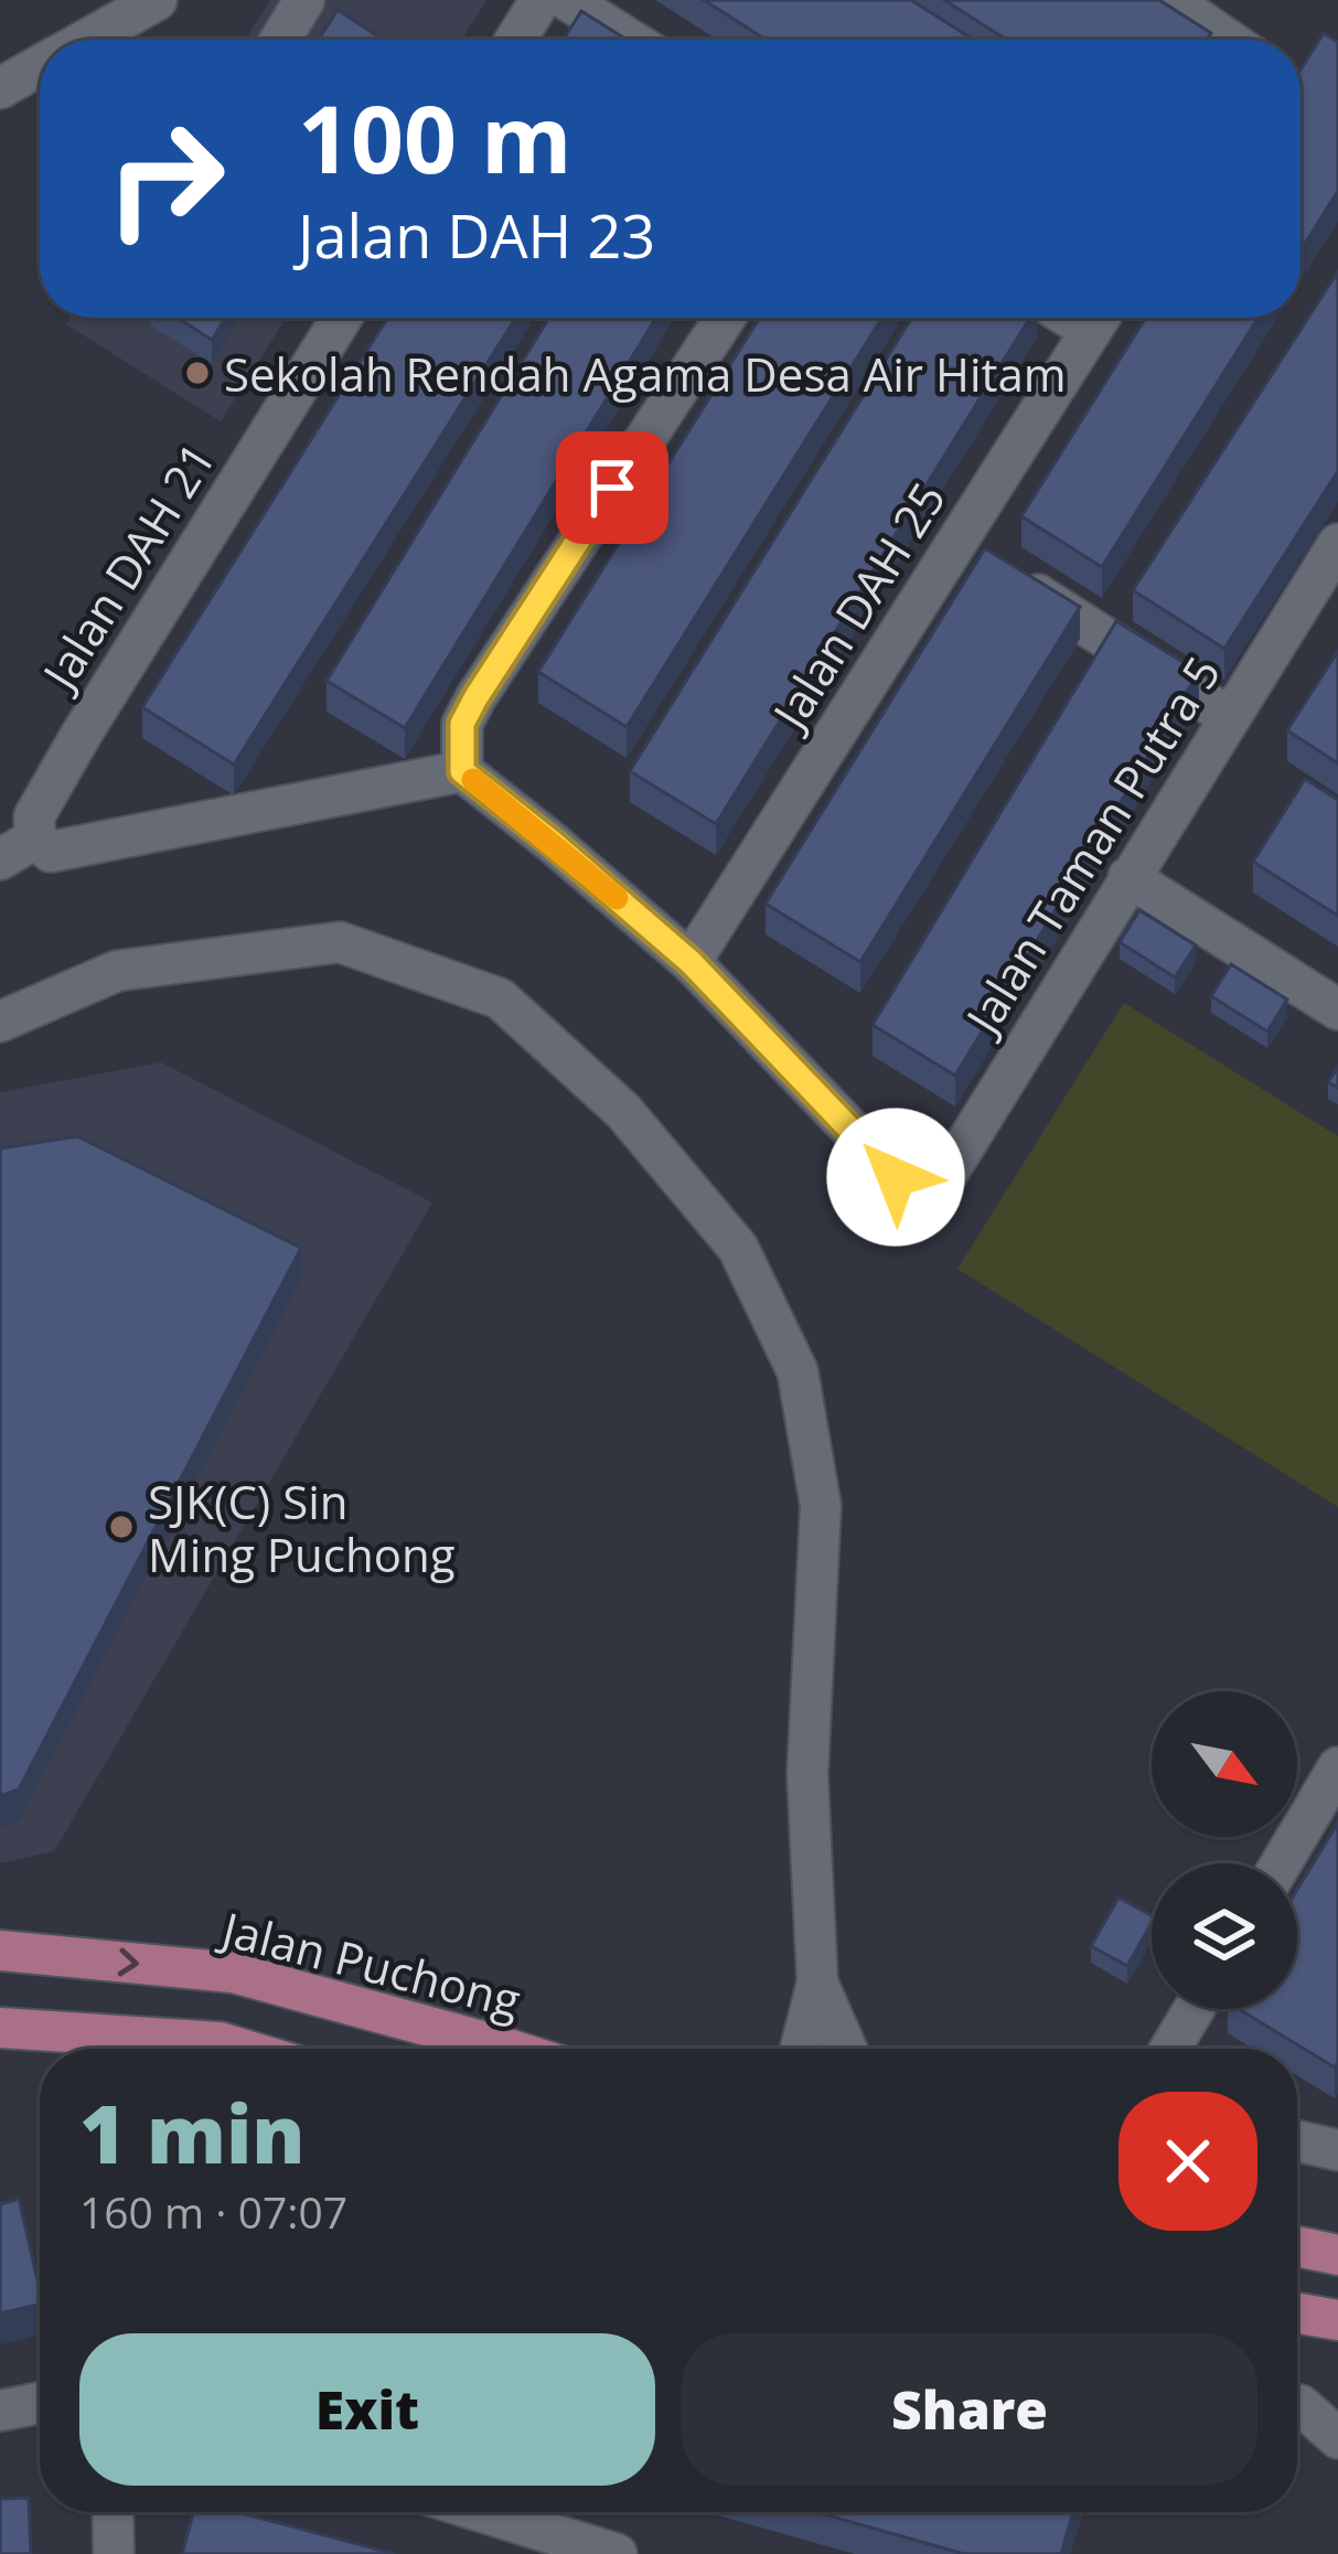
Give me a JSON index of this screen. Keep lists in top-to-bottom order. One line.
{"streets":{"main road":["Jalan Puchong"],"street":["Jalan DAH 21","Jalan DAH 25","Jalan Taman Putra 5"]},"crossings":[["Jalan DAH 25","Jalan Taman Putra 5"]],"places":["Sekolah Rendah Agama Desa Air Hitam","SJK(C) Sin Ming Puchong"],"north":"bottom right","page":{"turn":["100 m","Jalan DAH 23"],"heading":["1 min","160 m · 07:07"],"buttons":["Exit","Share"]}}
